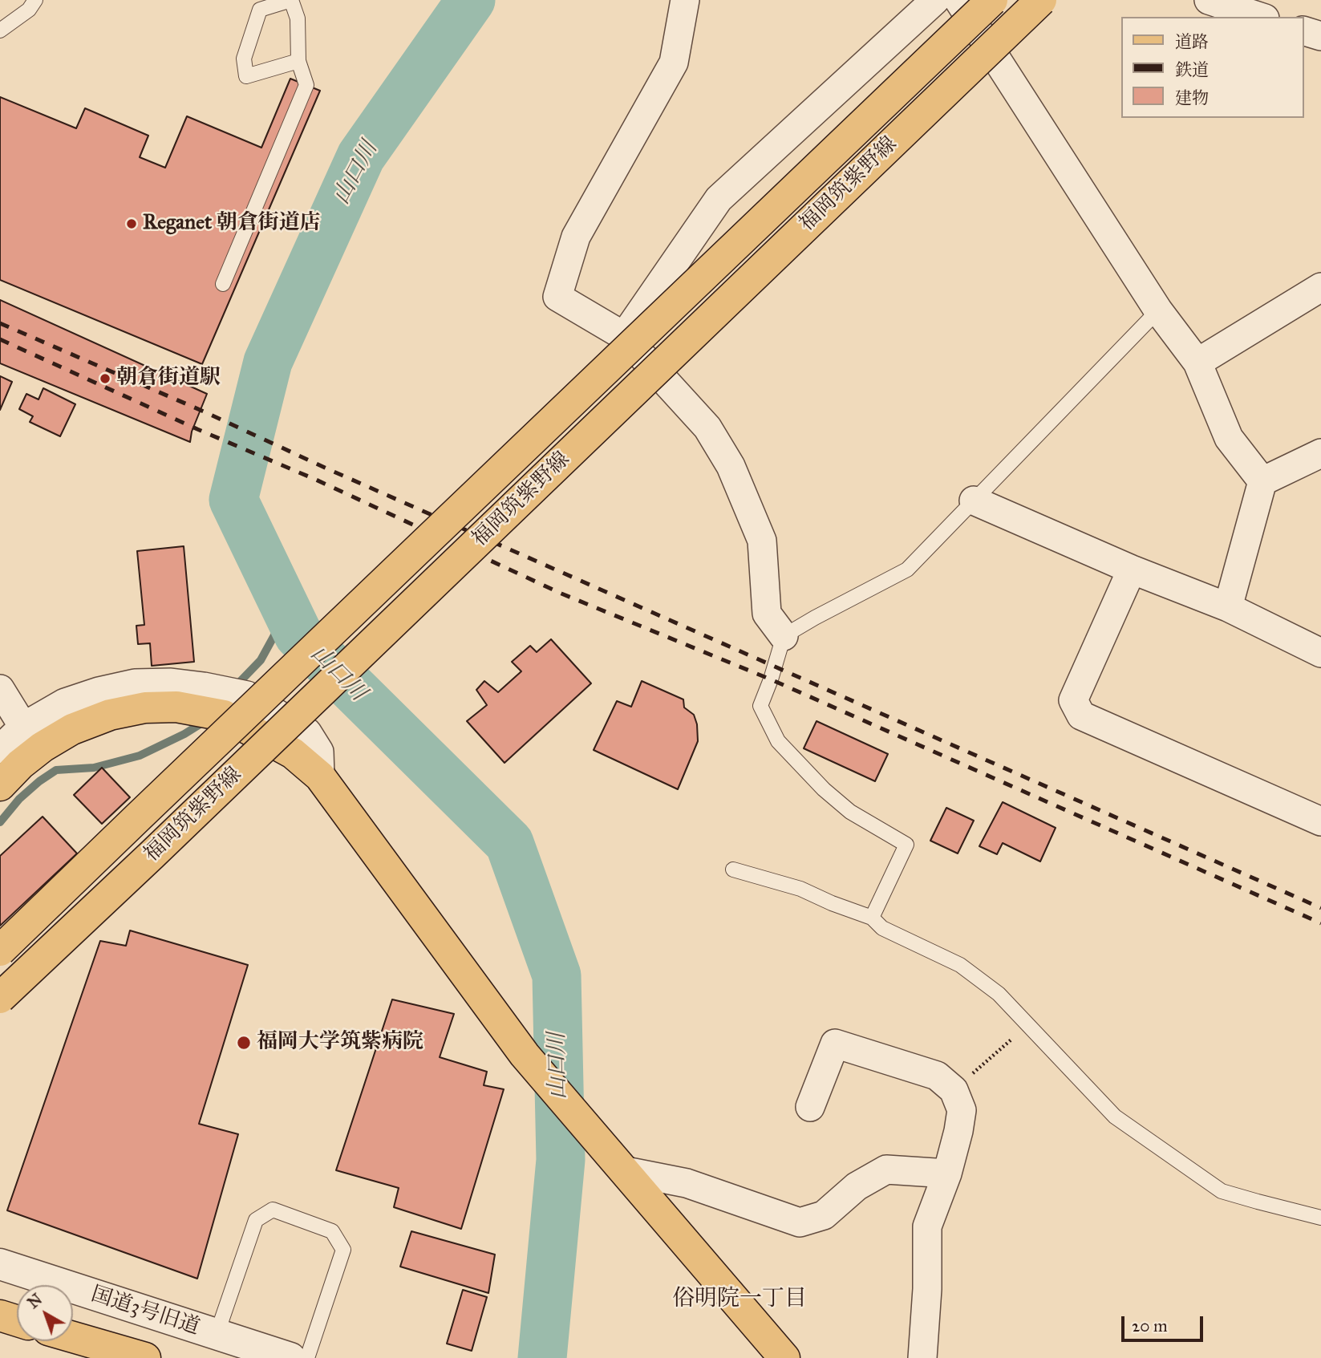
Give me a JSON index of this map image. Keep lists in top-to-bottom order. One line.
{"streets":{"main road":["福岡筑紫野線"],"street":["国道3号旧道"]},"districts":["俗明院一丁目"],"water":["山口川"],"places":["Reganet 朝倉街道店","朝倉街道駅","福岡大学筑紫病院"],"legend":["道路","鉄道","建物"],"scale_bar":"20 m","north":"top left"}
